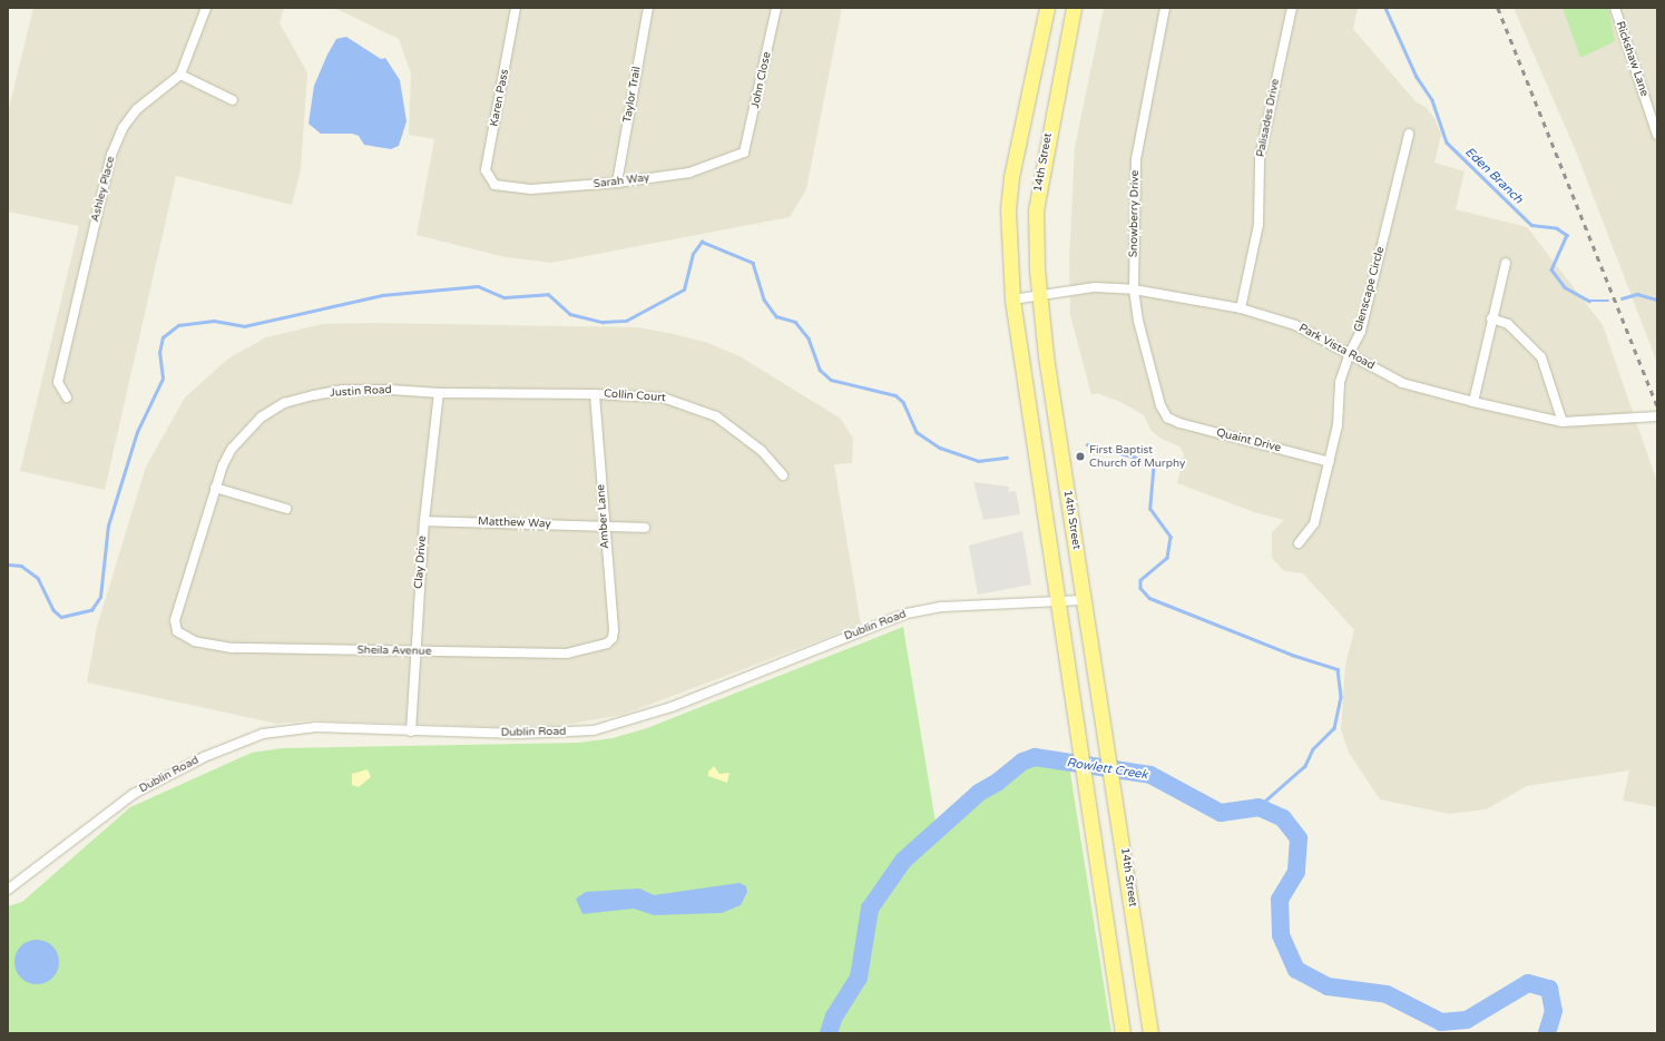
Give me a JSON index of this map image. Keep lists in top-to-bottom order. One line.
{"streets":{"main road":["14th Street"],"street":["Rickshaw Lane","John Close","Taylor Trail","Karen Pass","Palisades Drive","Sarah Way","Ashley Place","Snowberry Drive","Glenscape Circle","Park Vista Road","Justin Road","Collin Court","Quaint Drive","Amber Lane","Matthew Way","Clay Drive","Dublin Road","Sheila Avenue"]},"crossings":[["John Close","Sarah Way"],["Taylor Trail","Sarah Way"],["Karen Pass","Sarah Way"],["Palisades Drive","Park Vista Road"],["14th Street","Park Vista Road"],["14th Street","Dublin Road"],["Snowberry Drive","Park Vista Road"],["Snowberry Drive","Quaint Drive"],["Glenscape Circle","Park Vista Road"],["Glenscape Circle","Quaint Drive"],["Justin Road","Collin Court"],["Justin Road","Amber Lane"],["Justin Road","Clay Drive"],["Justin Road","Sheila Avenue"],["Collin Court","Amber Lane"],["Amber Lane","Matthew Way"],["Amber Lane","Sheila Avenue"],["Matthew Way","Clay Drive"],["Clay Drive","Dublin Road"],["Clay Drive","Sheila Avenue"]],"water":["Eden Branch","Rowlett Creek"],"places":["First Baptist Church of Murphy"]}
